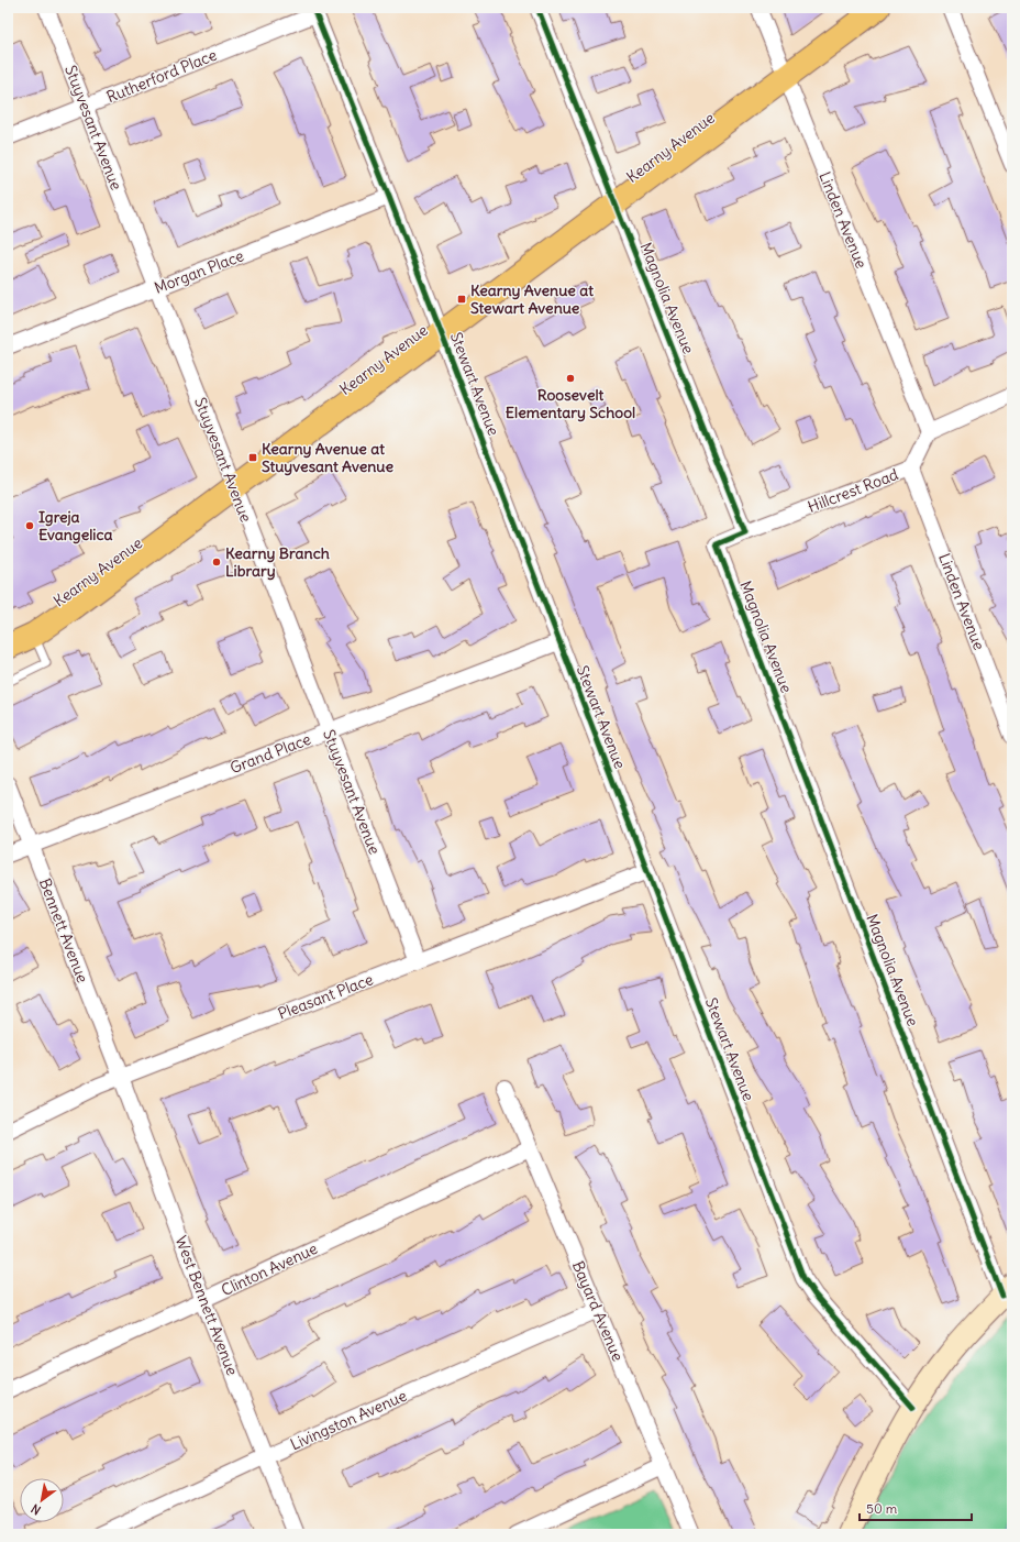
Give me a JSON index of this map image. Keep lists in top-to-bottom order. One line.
{"streets":{"main road":["Kearny Avenue"],"street":["Rutherford Place","Stuyvesant Avenue","Linden Avenue","Morgan Place","Magnolia Avenue","Stewart Avenue","Hillcrest Road","Grand Place","Bennett Avenue","Pleasant Place","Clinton Avenue","West Bennett Avenue","Bayard Avenue","Livingston Avenue"]},"crossings":[["Rutherford Place","Stuyvesant Avenue"],["Rutherford Place","Stewart Avenue"],["Stuyvesant Avenue","Kearny Avenue"],["Stuyvesant Avenue","Morgan Place"],["Stuyvesant Avenue","Grand Place"],["Stuyvesant Avenue","Pleasant Place"],["Kearny Avenue","Linden Avenue"],["Kearny Avenue","Magnolia Avenue"],["Kearny Avenue","Stewart Avenue"],["Linden Avenue","Hillcrest Road"],["Morgan Place","Stewart Avenue"],["Magnolia Avenue","Hillcrest Road"],["Stewart Avenue","Grand Place"],["Stewart Avenue","Pleasant Place"],["Grand Place","Bennett Avenue"],["Bennett Avenue","Pleasant Place"],["Bennett Avenue","West Bennett Avenue"],["Pleasant Place","West Bennett Avenue"],["Clinton Avenue","West Bennett Avenue"],["Clinton Avenue","Bayard Avenue"],["West Bennett Avenue","Livingston Avenue"],["Bayard Avenue","Livingston Avenue"]],"places":{"transit":["Kearny Avenue at Stewart Avenue","Kearny Avenue at Stuyvesant Avenue"],"other":["Roosevelt Elementary School","Igreja Evangelica","Kearny Branch Library"]},"scale_bar":"50 m","north":"bottom left"}
